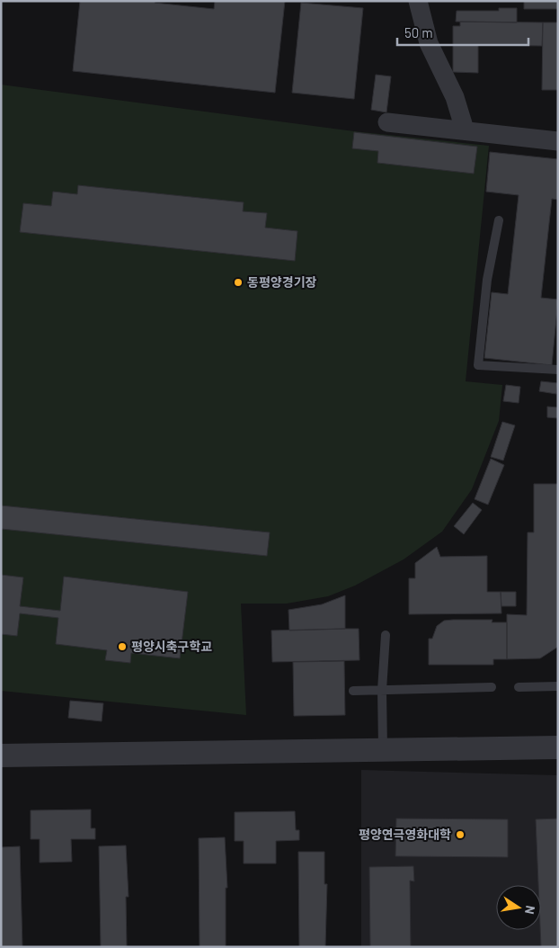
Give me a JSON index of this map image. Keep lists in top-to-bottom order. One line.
{"places":["동평양경기장","평양시축구학교","평양연극영화대학"],"scale_bar":"50 m","north":"right"}
